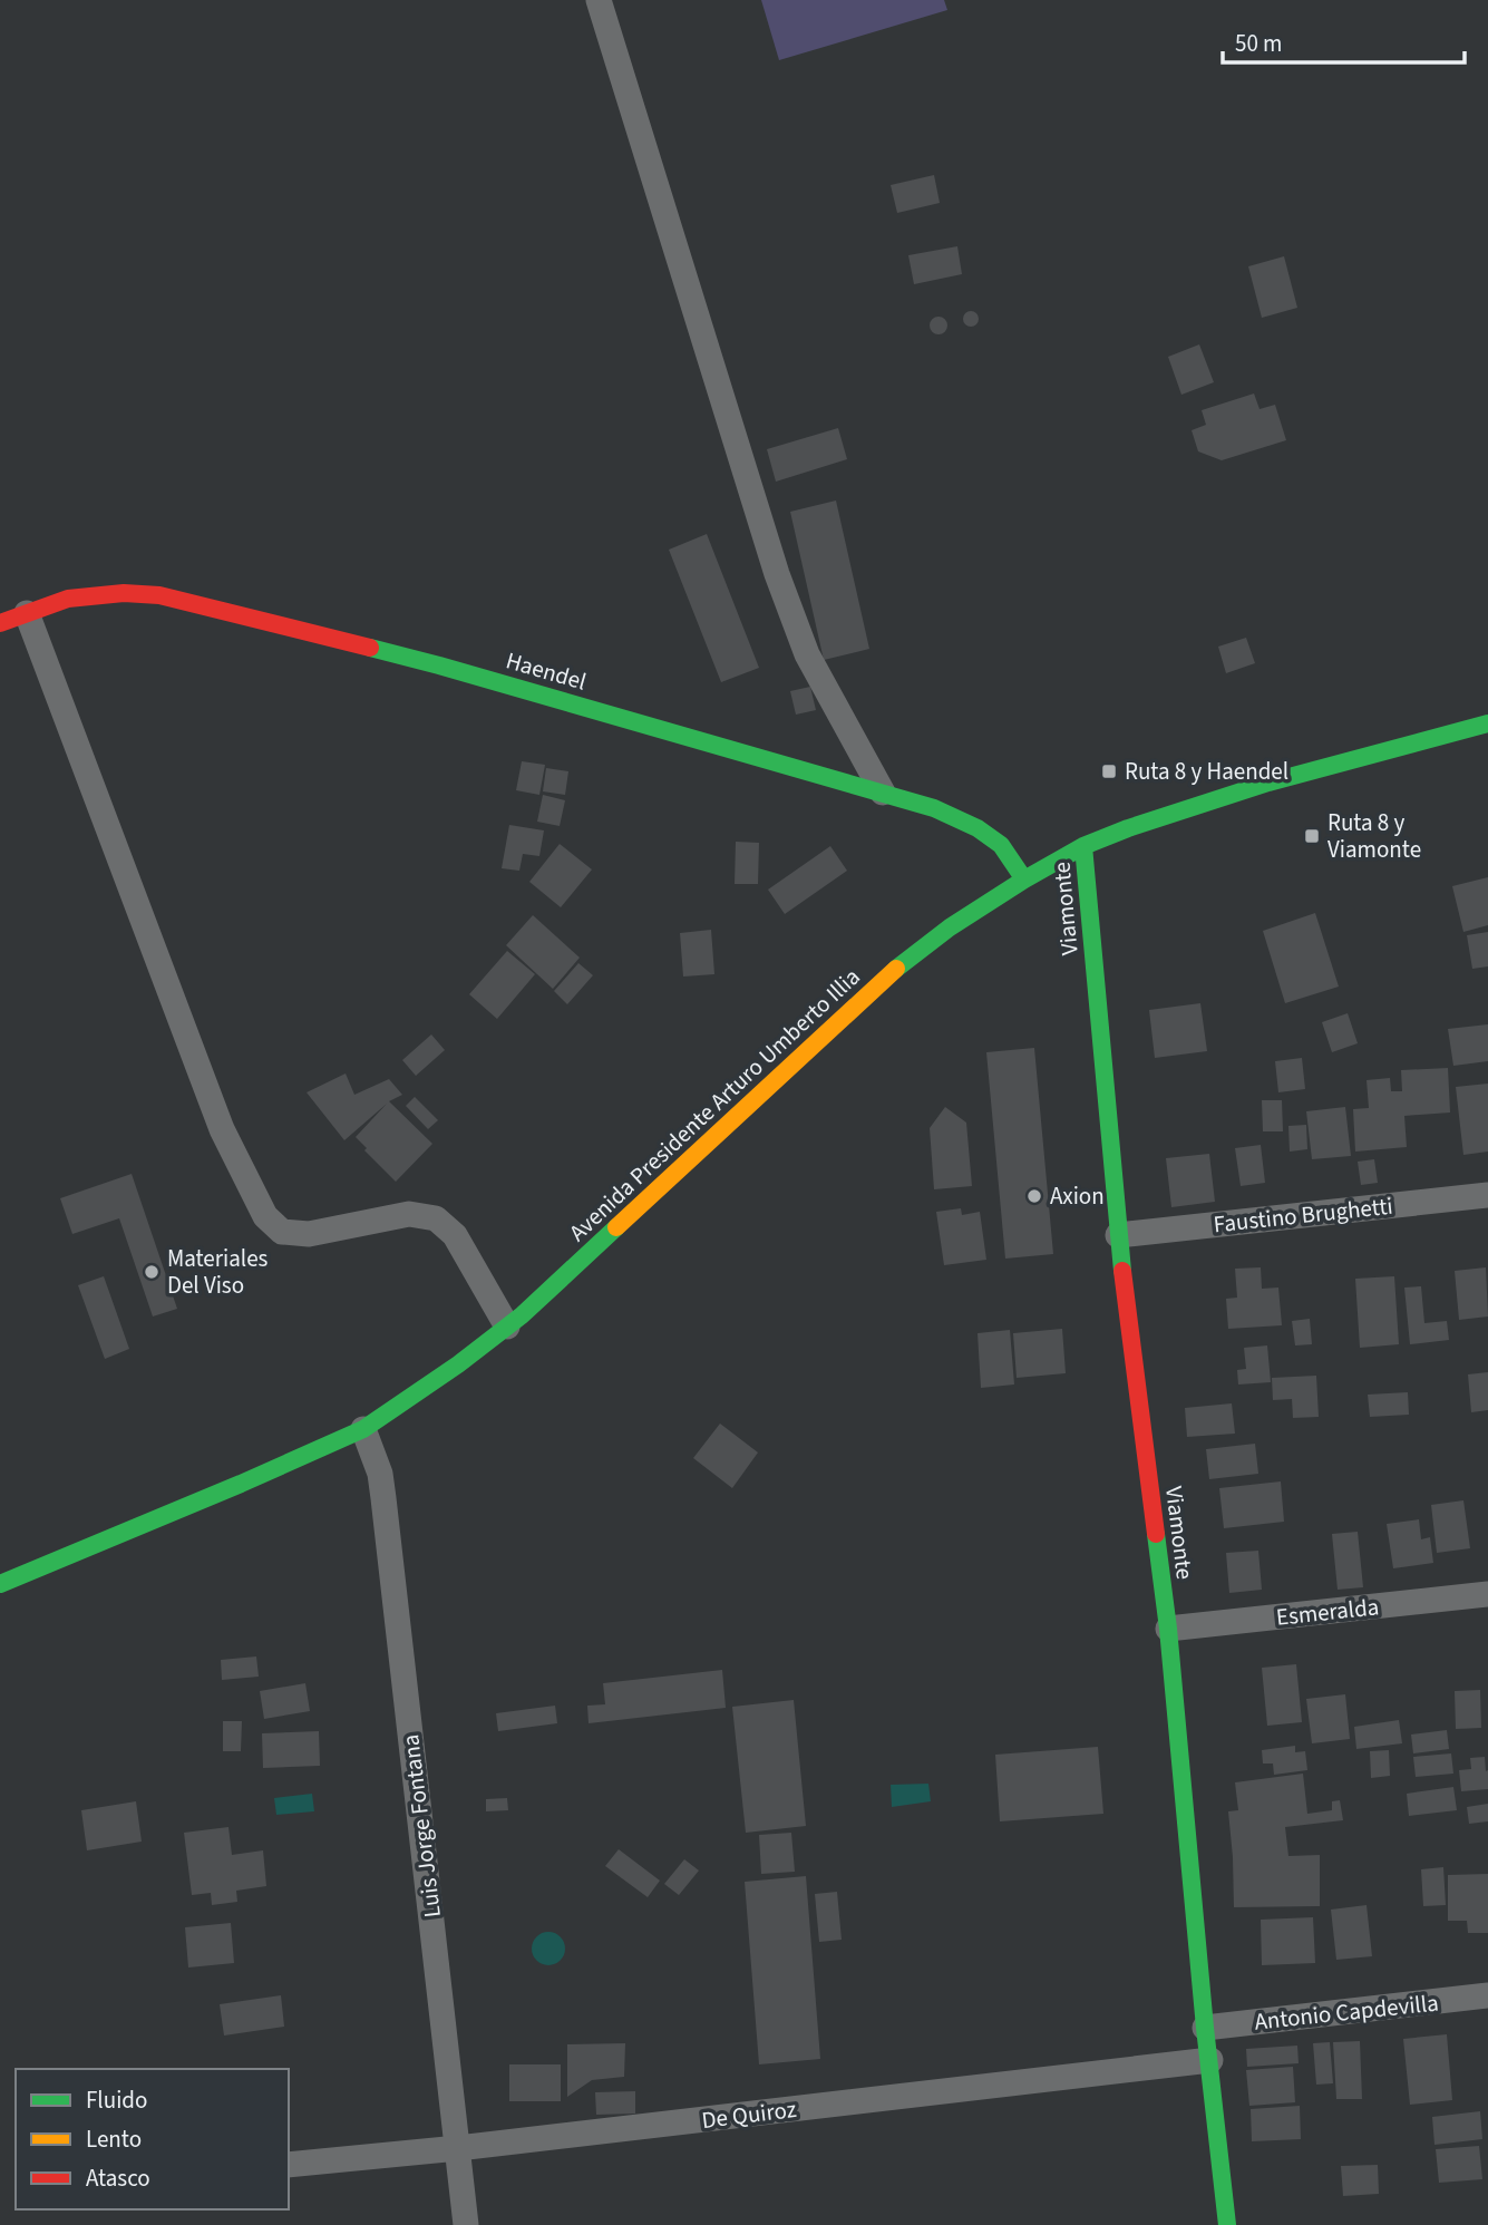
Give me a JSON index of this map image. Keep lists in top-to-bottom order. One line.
{"streets":{"street":["Haendel","Viamonte","Avenida Presidente Arturo Umberto Illia","Faustino Brughetti","Esmeralda","Luis Jorge Fontana","Antonio Capdevilla","De Quiroz"]},"crossings":[["Haendel","Avenida Presidente Arturo Umberto Illia"],["Viamonte","Avenida Presidente Arturo Umberto Illia"],["Viamonte","Faustino Brughetti"],["Viamonte","Esmeralda"],["Viamonte","Antonio Capdevilla"],["Viamonte","De Quiroz"],["Avenida Presidente Arturo Umberto Illia","Luis Jorge Fontana"],["Luis Jorge Fontana","De Quiroz"]],"places":{"transit":["Ruta 8 y Haendel","Ruta 8 y Viamonte"],"other":["Axion","Materiales Del Viso"]},"legend":["Fluido","Lento","Atasco"],"scale_bar":"50 m"}
